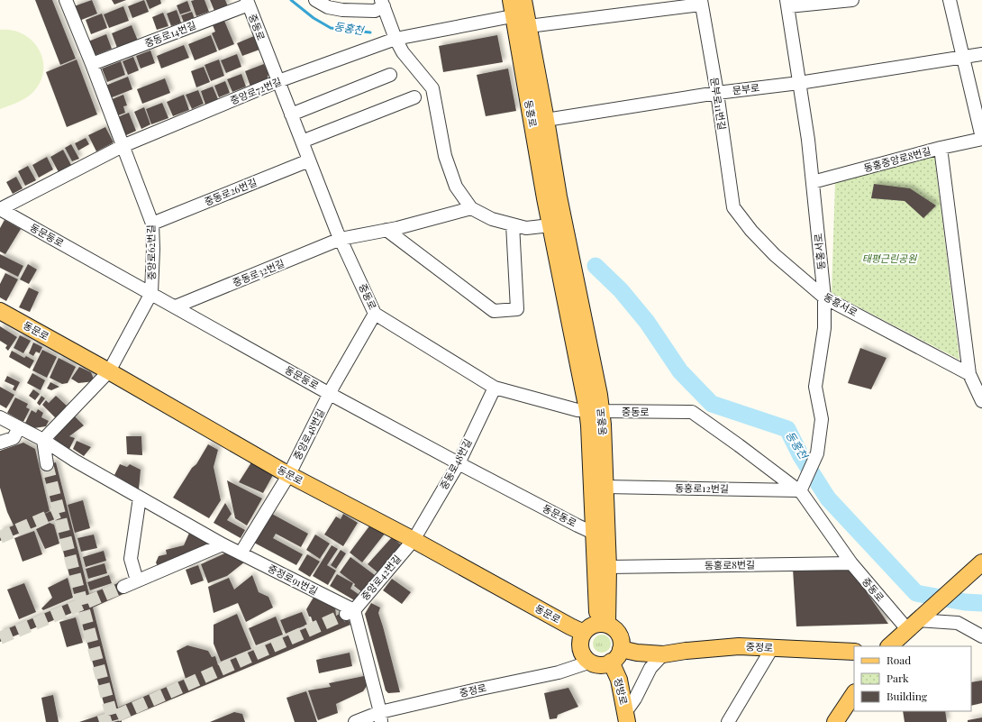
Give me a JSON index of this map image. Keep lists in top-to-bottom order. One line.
{"streets":{"main road":["동홍로","동문로","중정로","정방로"],"street":["중동로","중동로14번길","문부로","중앙로72번길","문부로11번길","동홍중앙로8번길","중동로26번길","동문동로","동홍서로","중앙로62번길","중동로32번길","동흥서로","중앙로48번길","중동로48번길","동홍로12번길","동홍로8번길","중앙로42번길","중정로91번길"]},"crossings":[["중동로","중동로14번길"],["중동로","중앙로72번길"],["중동로","동홍로"],["중동로","중동로26번길"],["중동로","동홍서로"],["중동로","중동로32번길"],["중동로","중앙로48번길"],["중동로","중동로48번길"],["중동로","동홍로12번길"],["중동로","동홍로8번길"],["중동로14번길","중앙로62번길"],["문부로","문부로11번길"],["문부로","동홍로"],["문부로","동홍서로"],["중앙로72번길","동홍로"],["중앙로72번길","동문동로"],["중앙로72번길","중앙로62번길"],["문부로11번길","동흥서로"],["동홍로","동문동로"],["동홍로","동문로"],["동홍로","동홍로12번길"],["동홍로","동홍로8번길"],["동홍로","중정로"],["동홍로","정방로"],["동홍중앙로8번길","동홍서로"],["중동로26번길","중앙로62번길"],["동문동로","중앙로62번길"],["동문동로","중동로32번길"],["동문동로","중앙로48번길"],["동문동로","중동로48번길"],["동홍서로","동흥서로"],["동홍서로","동홍로12번길"],["중앙로62번길","동문로"],["중앙로62번길","중정로91번길"],["동문로","중앙로48번길"],["동문로","중동로48번길"],["동문로","중앙로42번길"],["동문로","중정로"],["동문로","정방로"],["중앙로48번길","중정로91번길"],["중동로48번길","중앙로42번길"],["중앙로42번길","중정로91번길"],["중정로","정방로"]],"water":["동홍천"],"parks":["태평근린공원"],"legend":["Road","Park","Building"]}
